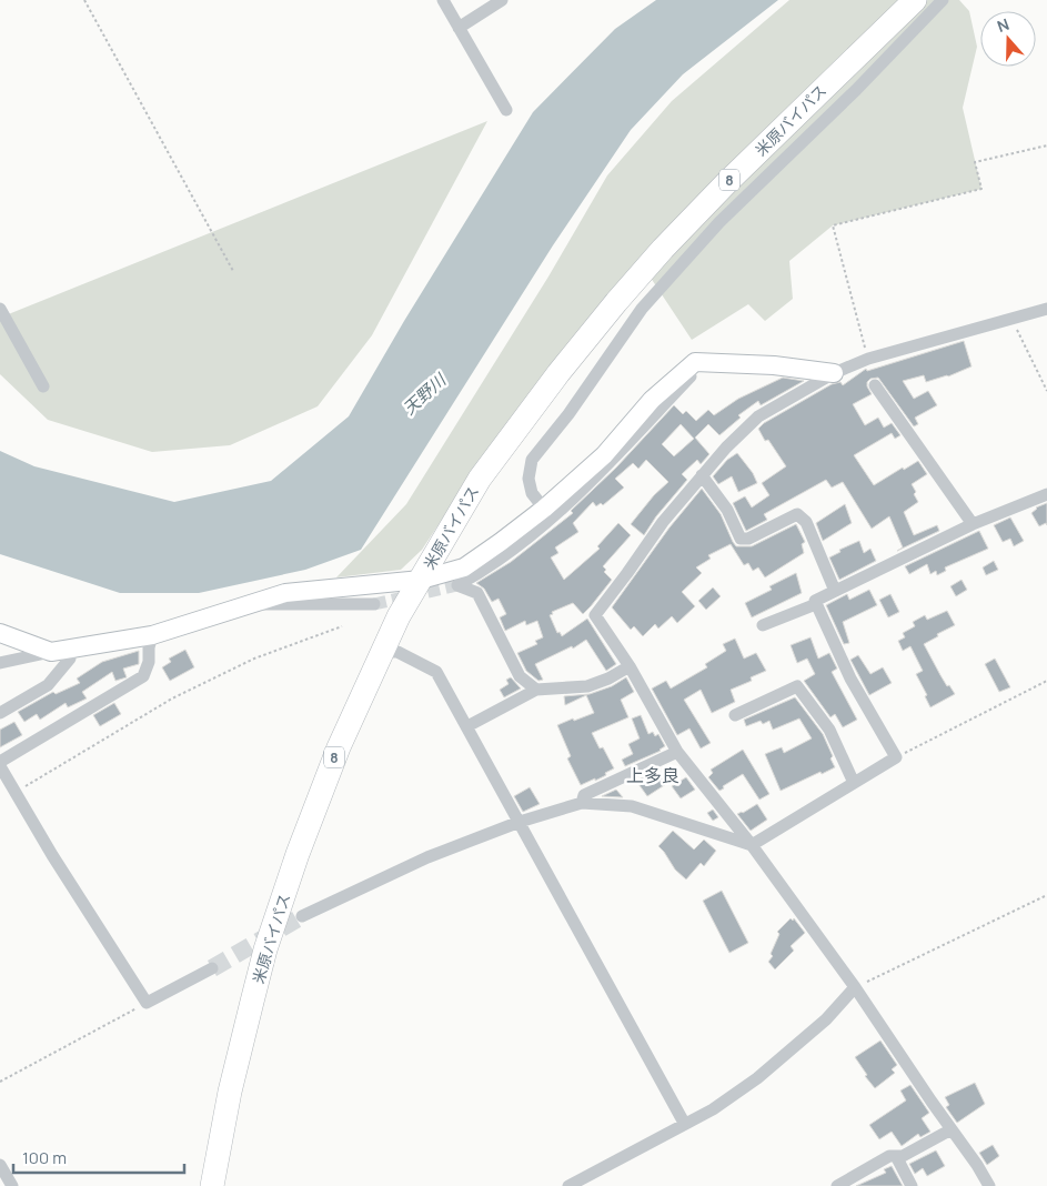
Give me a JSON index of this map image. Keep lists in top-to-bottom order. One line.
{"streets":{"highway":["米原バイパス","8"]},"districts":["上多良"],"water":["天野川"],"scale_bar":"100 m","north":"top"}
